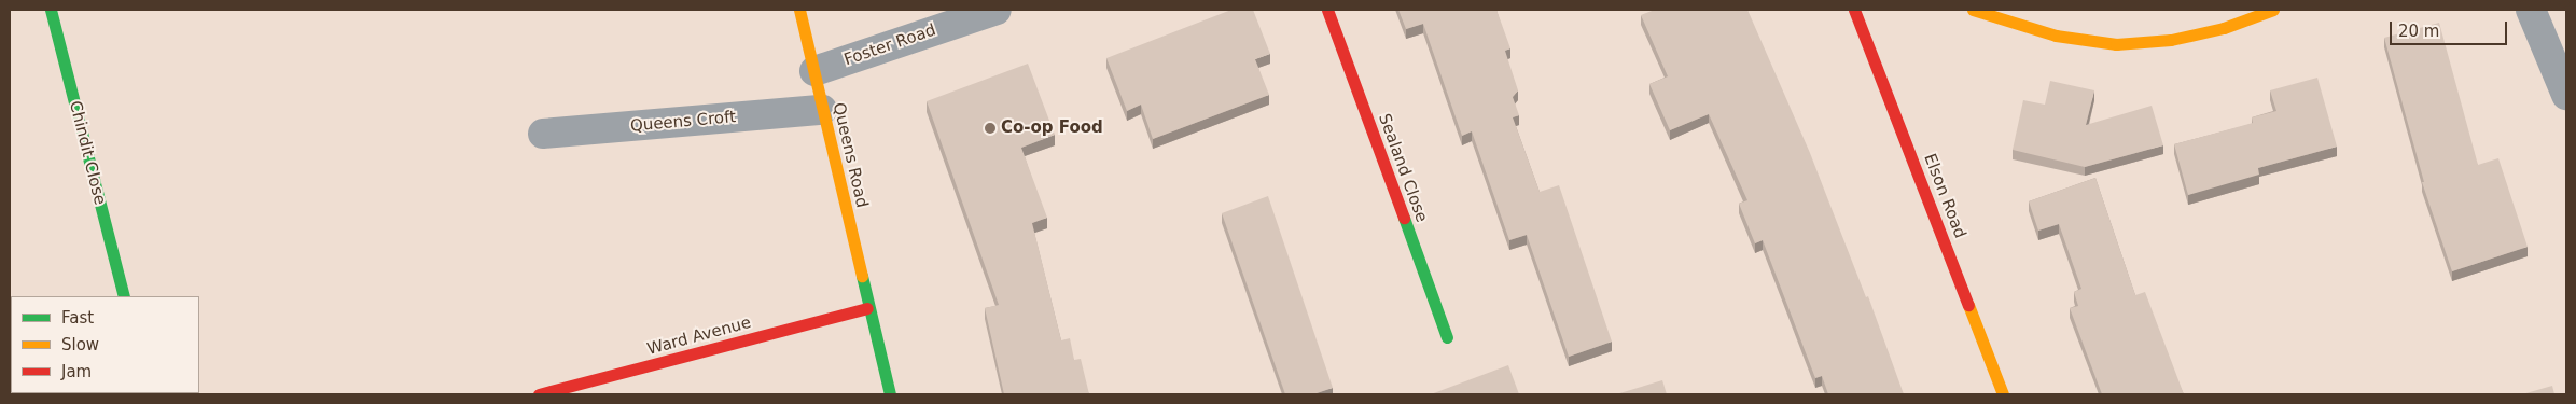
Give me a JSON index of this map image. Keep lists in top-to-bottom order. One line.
{"streets":{"street":["Foster Road","Queens Croft","Chindit Close","Queens Road","Sealand Close","Elson Road","Ward Avenue"]},"crossings":[["Foster Road","Queens Road"],["Queens Croft","Queens Road"],["Queens Road","Ward Avenue"]],"places":["Co-op Food"],"legend":["Fast","Slow","Jam"],"scale_bar":"20 m"}
